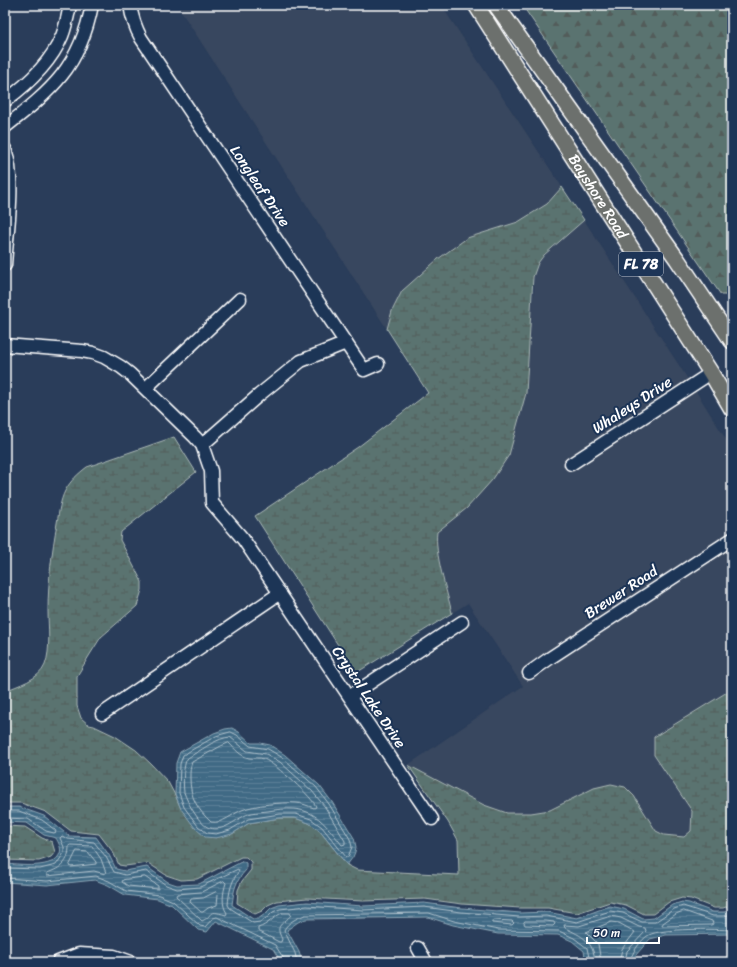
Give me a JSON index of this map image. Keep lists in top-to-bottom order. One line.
{"streets":{"main road":["Bayshore Road","FL 78"],"street":["Longleaf Drive","Whaleys Drive","Brewer Road","Crystal Lake Drive"]},"crossings":[["Bayshore Road","Whaleys Drive"]],"scale_bar":"50 m"}
